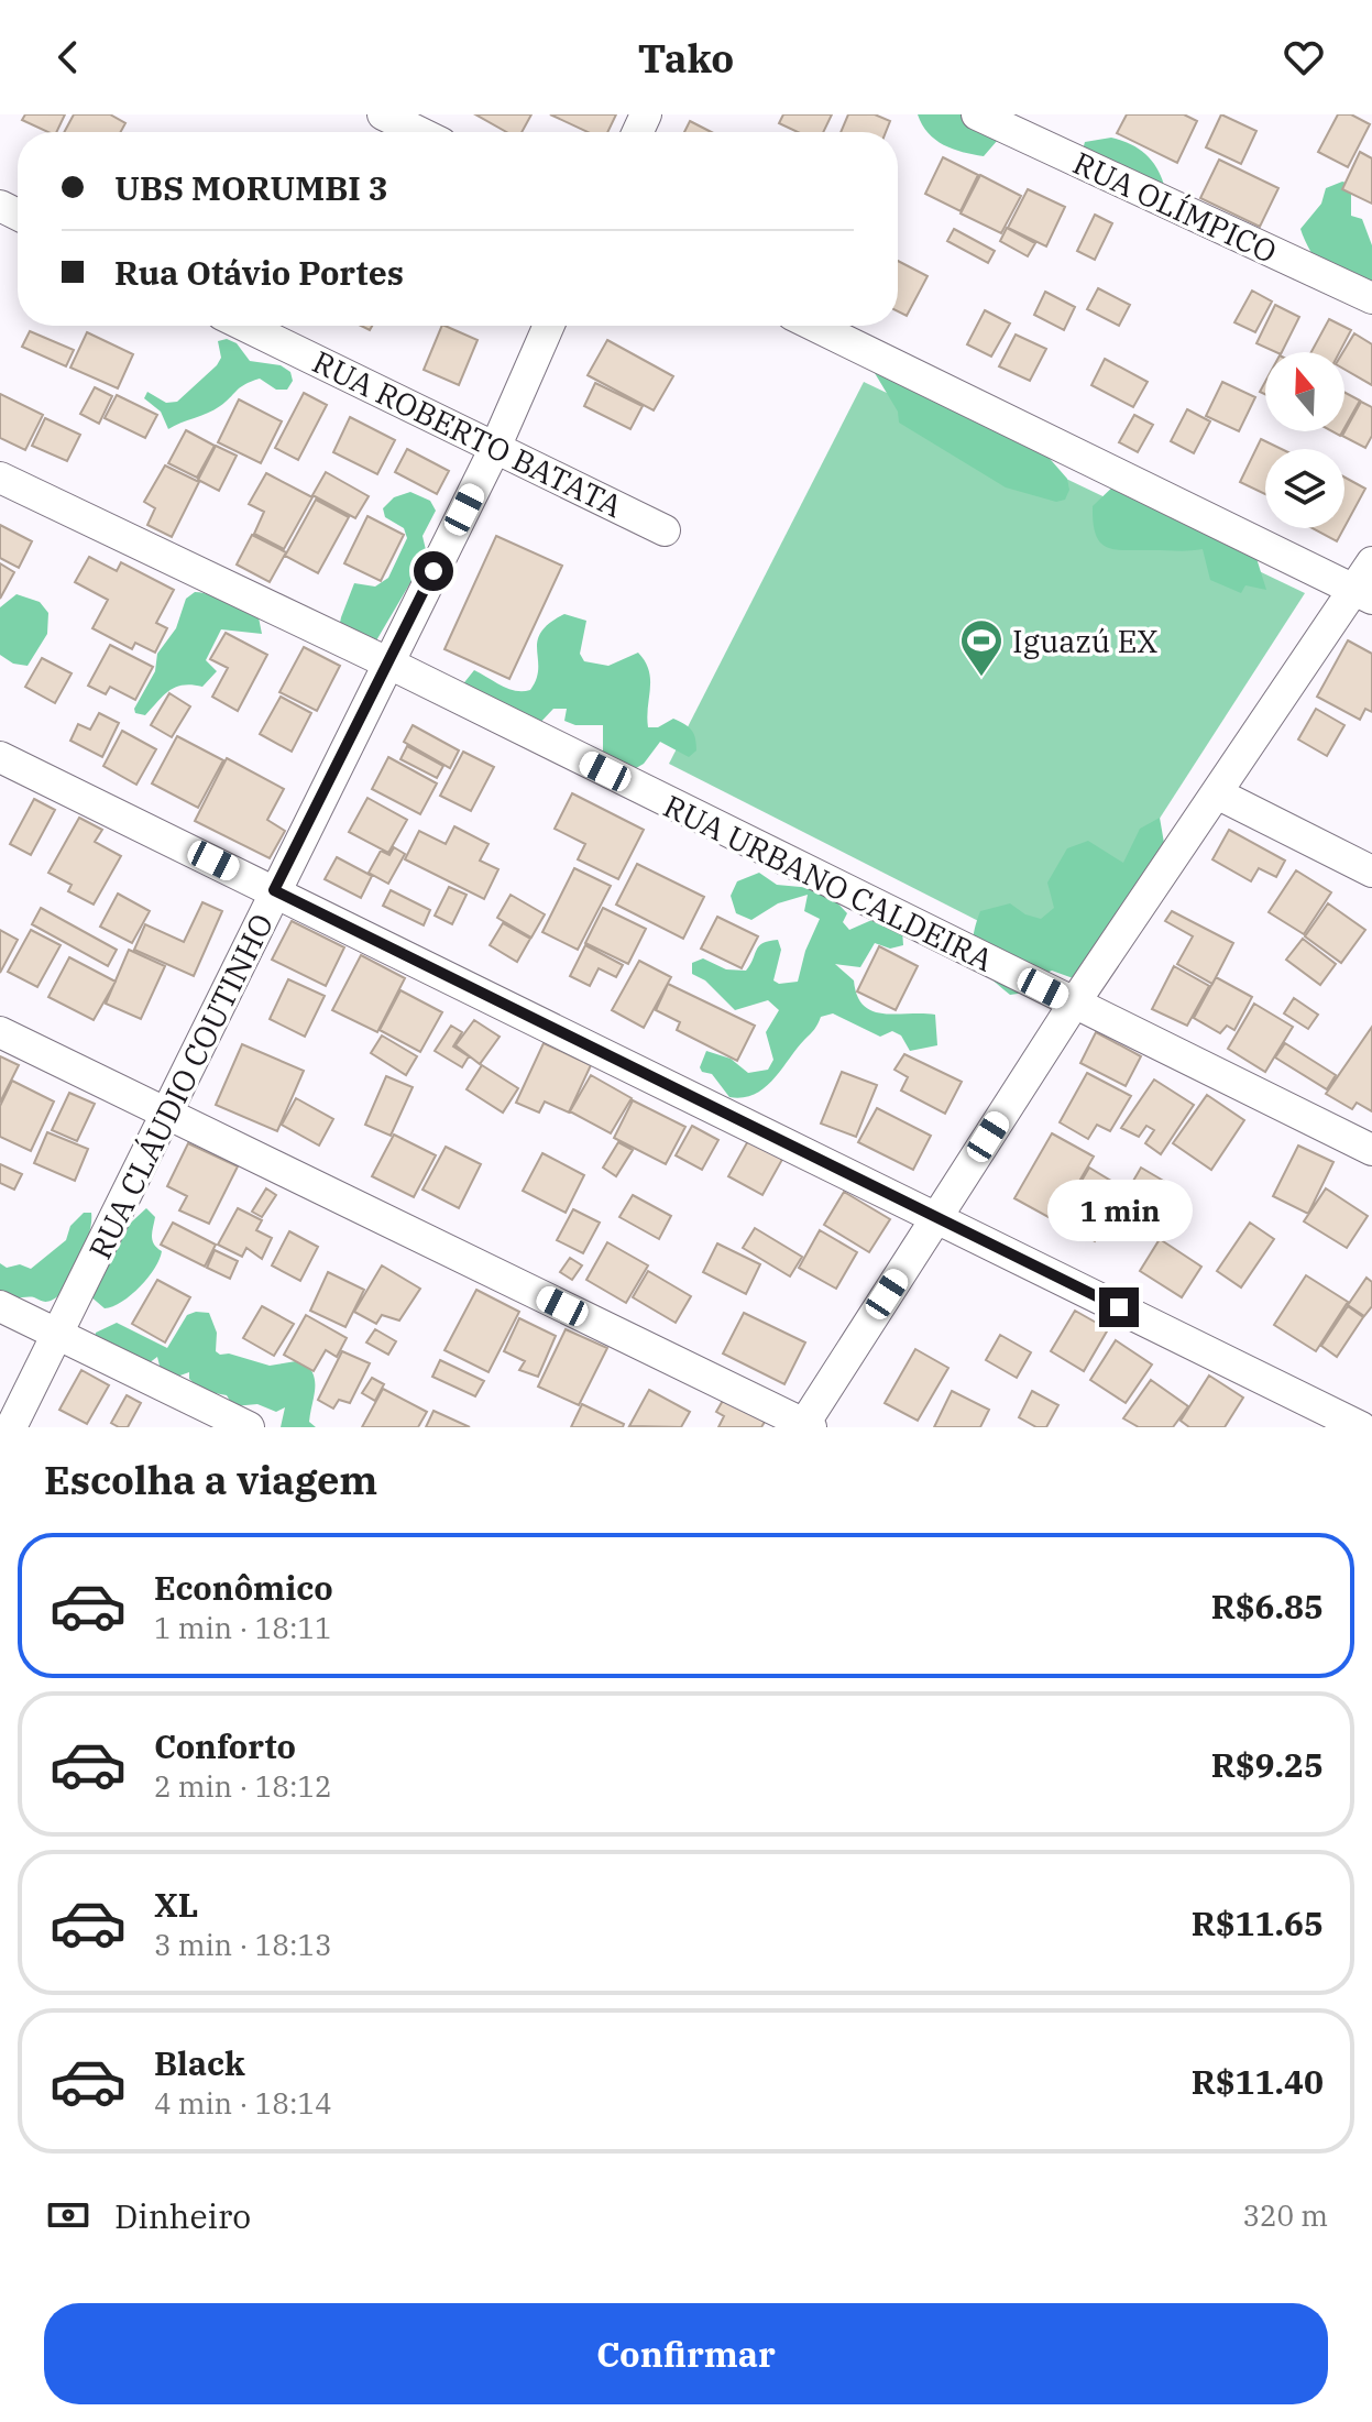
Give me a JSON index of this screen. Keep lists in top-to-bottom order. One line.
{"streets":{"street":["RUA OLÍMPICO","RUA ROBERTO BATATA","RUA URBANO CALDEIRA","RUA CLÁUDIO COUTINHO"]},"crossings":[["RUA ROBERTO BATATA","RUA CLÁUDIO COUTINHO"],["RUA URBANO CALDEIRA","RUA CLÁUDIO COUTINHO"]],"places":{"sports":["Iguazú EX"]},"north":"top","page":{"header":"Tako","banner":["UBS MORUMBI 3","Rua Otávio Portes"],"bubble":"1 min","heading":"Escolha a viagem","list":[{"name":"Econômico","note":"1 min · 18:11","value":"R$6.85"},{"name":"Conforto","note":"2 min · 18:12","value":"R$9.25"},{"name":"XL","note":"3 min · 18:13","value":"R$11.65"},{"name":"Black","note":"4 min · 18:14","value":"R$11.40"}],"pay":["Dinheiro","320 m"],"buttons":"Confirmar"}}
